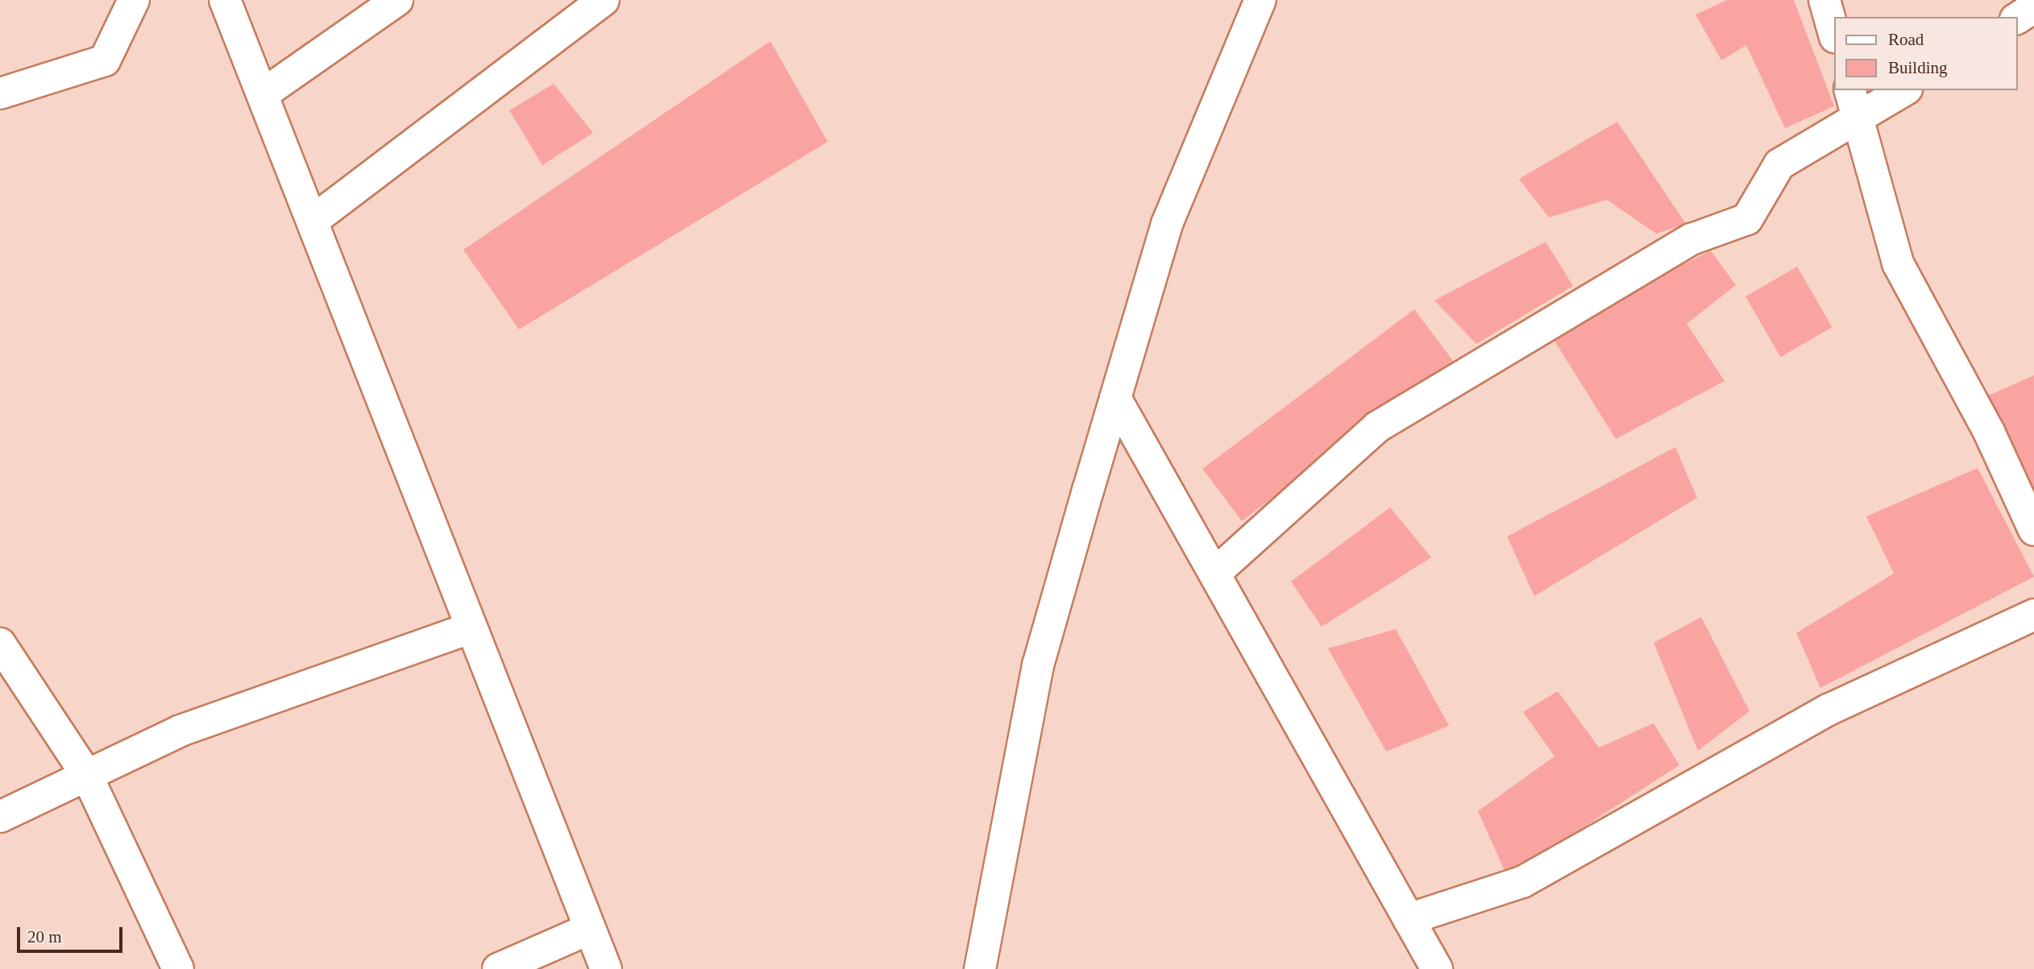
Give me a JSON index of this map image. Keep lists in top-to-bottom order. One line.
{"legend":["Road","Building"],"scale_bar":"20 m"}
